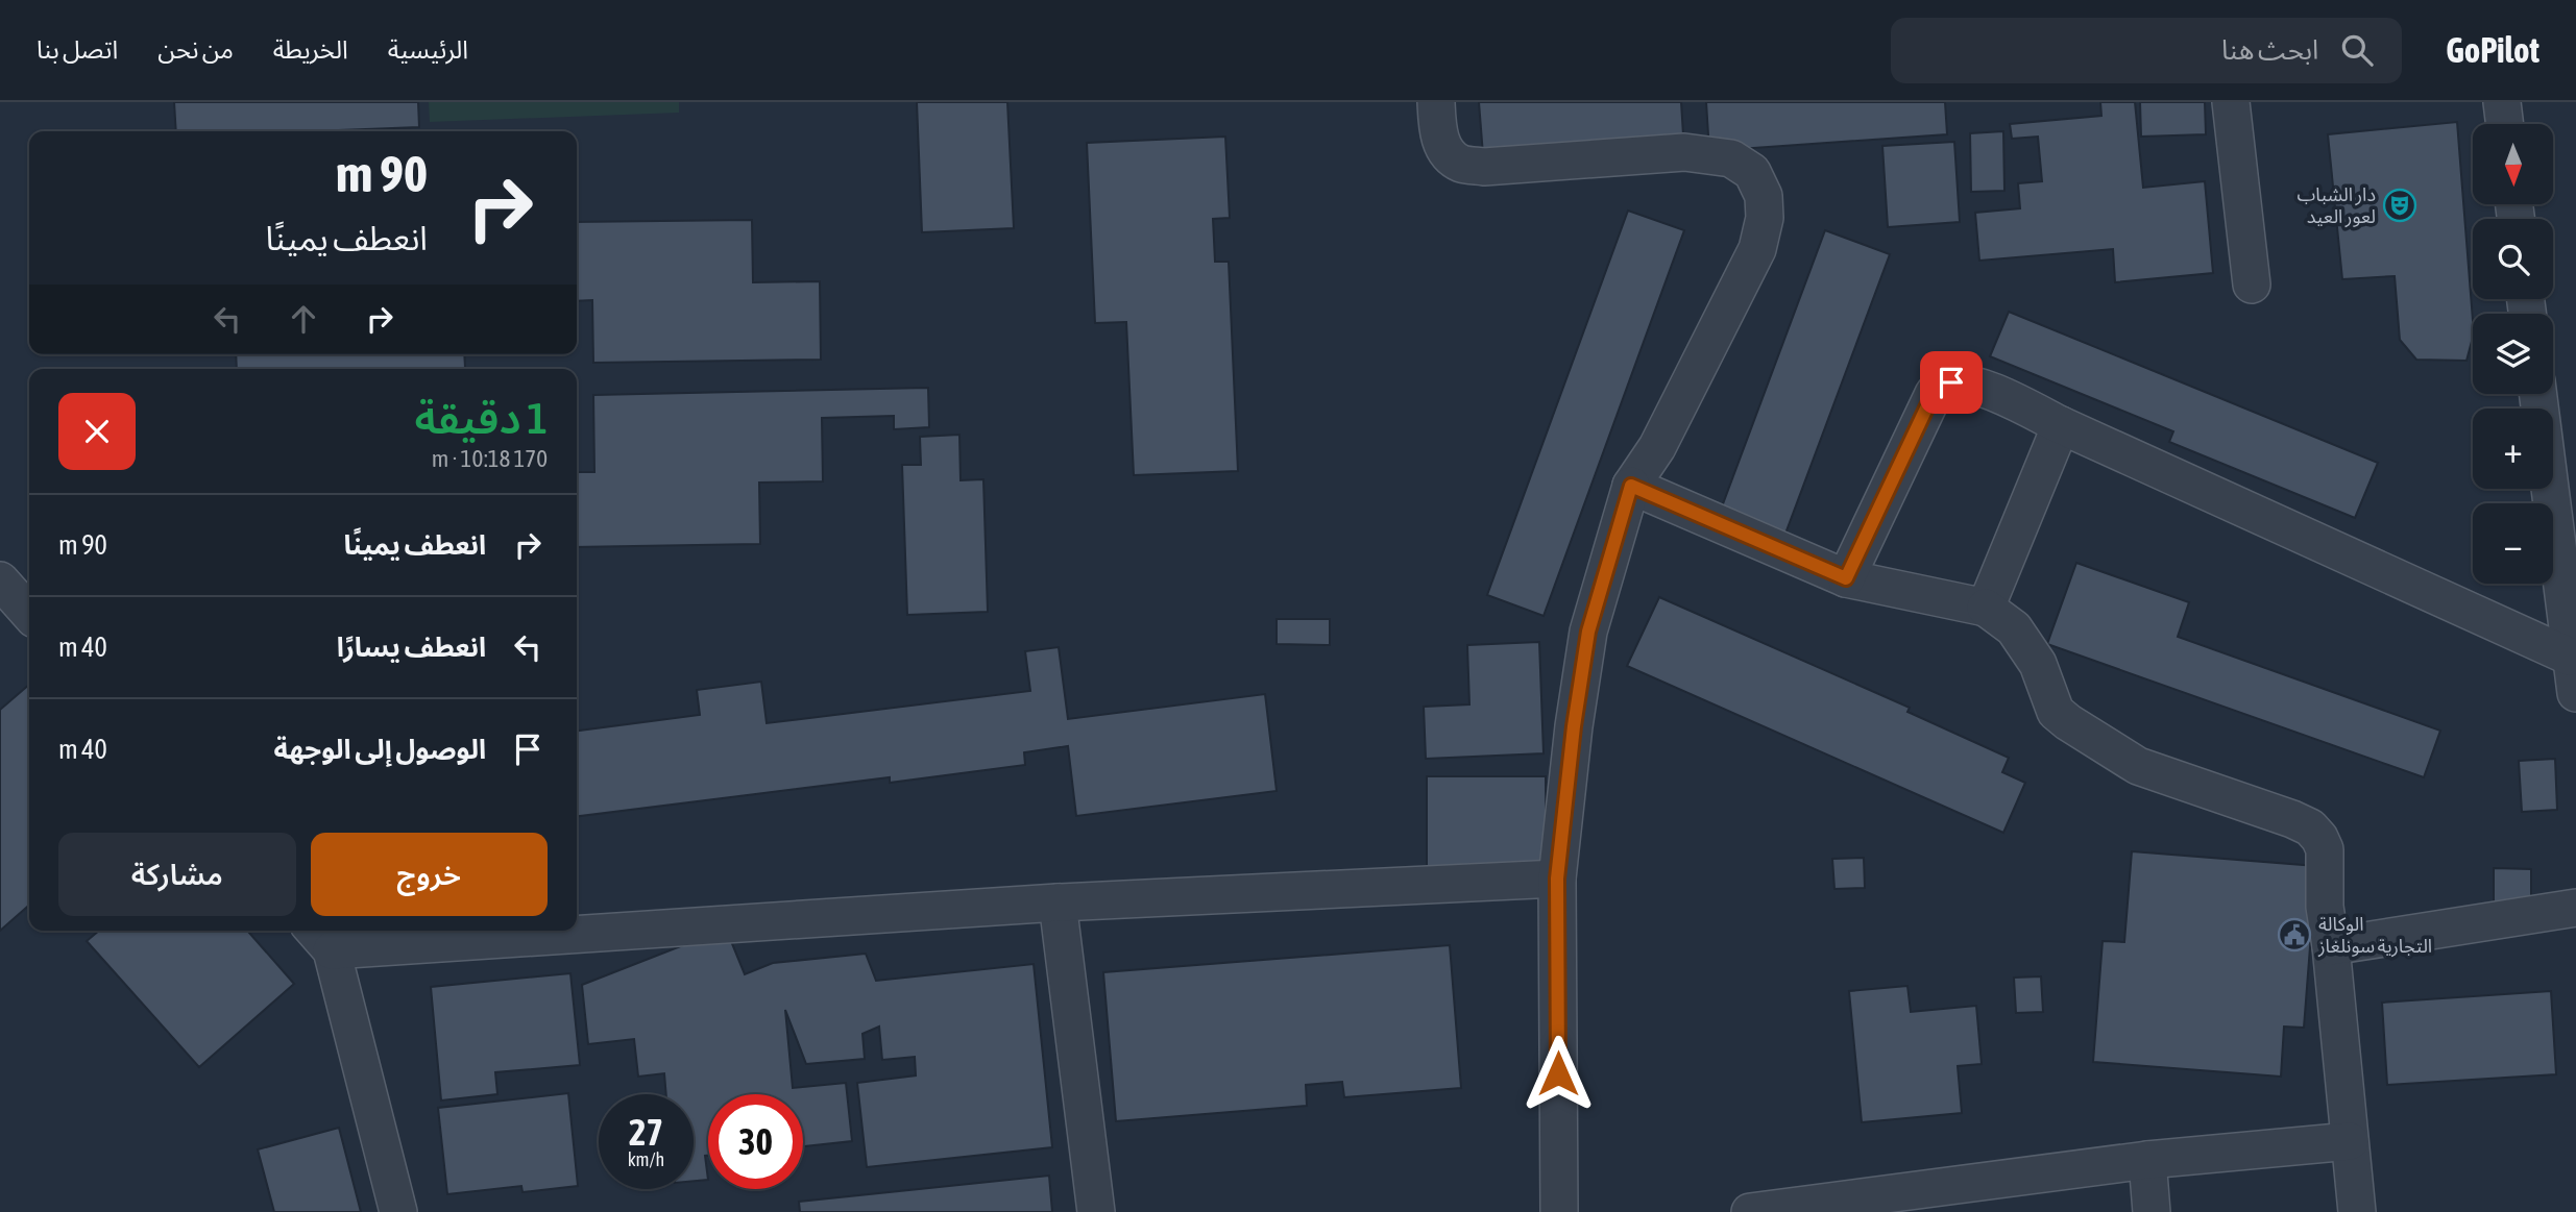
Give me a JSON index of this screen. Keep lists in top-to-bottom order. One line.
{"places":{"theatre":["دار الشباب لعور العيد"],"public building":["الوكالة التجارية سونلغاز"]},"north":"bottom","page":{"header":"GoPilot","search":"ابحث هنا","nav":["الرئيسية","الخريطة","من نحن","اتصل بنا"],"map_buttons":["+","−"],"turn":["90 m","انعطف يمينًا"],"heading":["1 دقيقة","170 m · 10:18"],"list":[{"name":"انعطف يمينًا","value":"90 m"},{"name":"انعطف يسارًا","value":"40 m"},{"name":"الوصول إلى الوجهة","value":"40 m"}],"buttons":["خروج","مشاركة"],"speed":"27 km/h","limit":"30"}}
